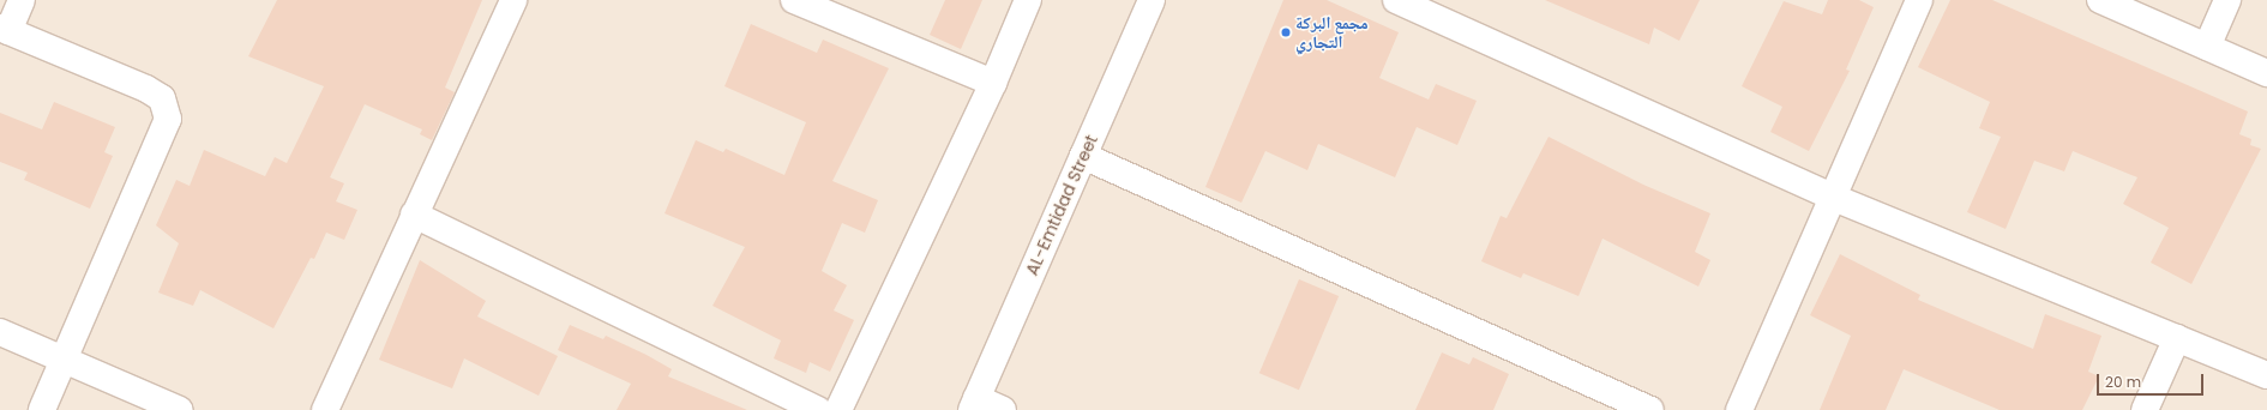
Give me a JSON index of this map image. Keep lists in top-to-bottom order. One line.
{"streets":{"street":["AL-Emtidad Street"]},"places":["مجمع البركة التجاري"],"scale_bar":"20 m"}
